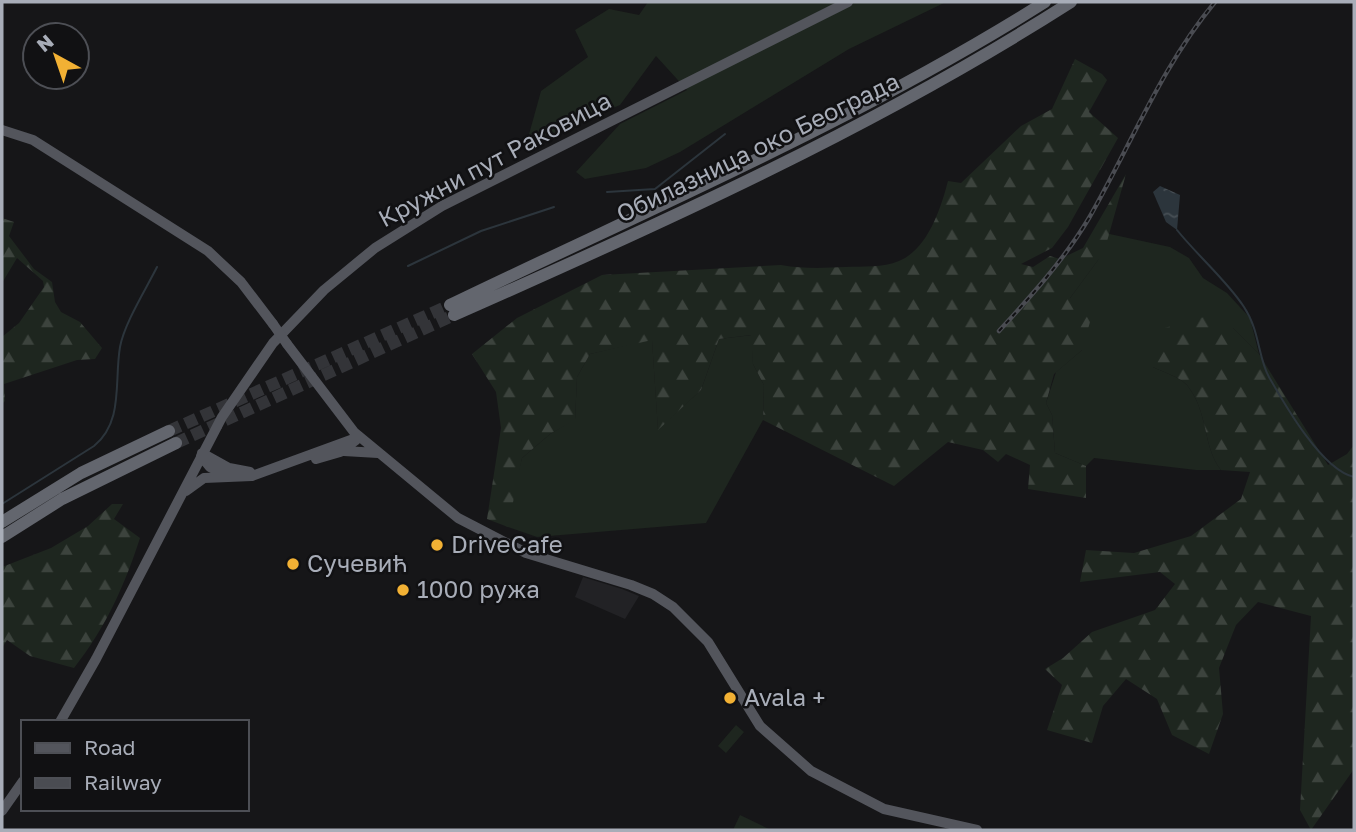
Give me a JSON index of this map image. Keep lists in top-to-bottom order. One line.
{"streets":{"highway":["Обилазница око Београда"],"main road":["Кружни пут Раковица"]},"places":["DriveCafe","Сучевић","1000 ружа","Avala +"],"legend":["Road","Railway"],"north":"top left"}
